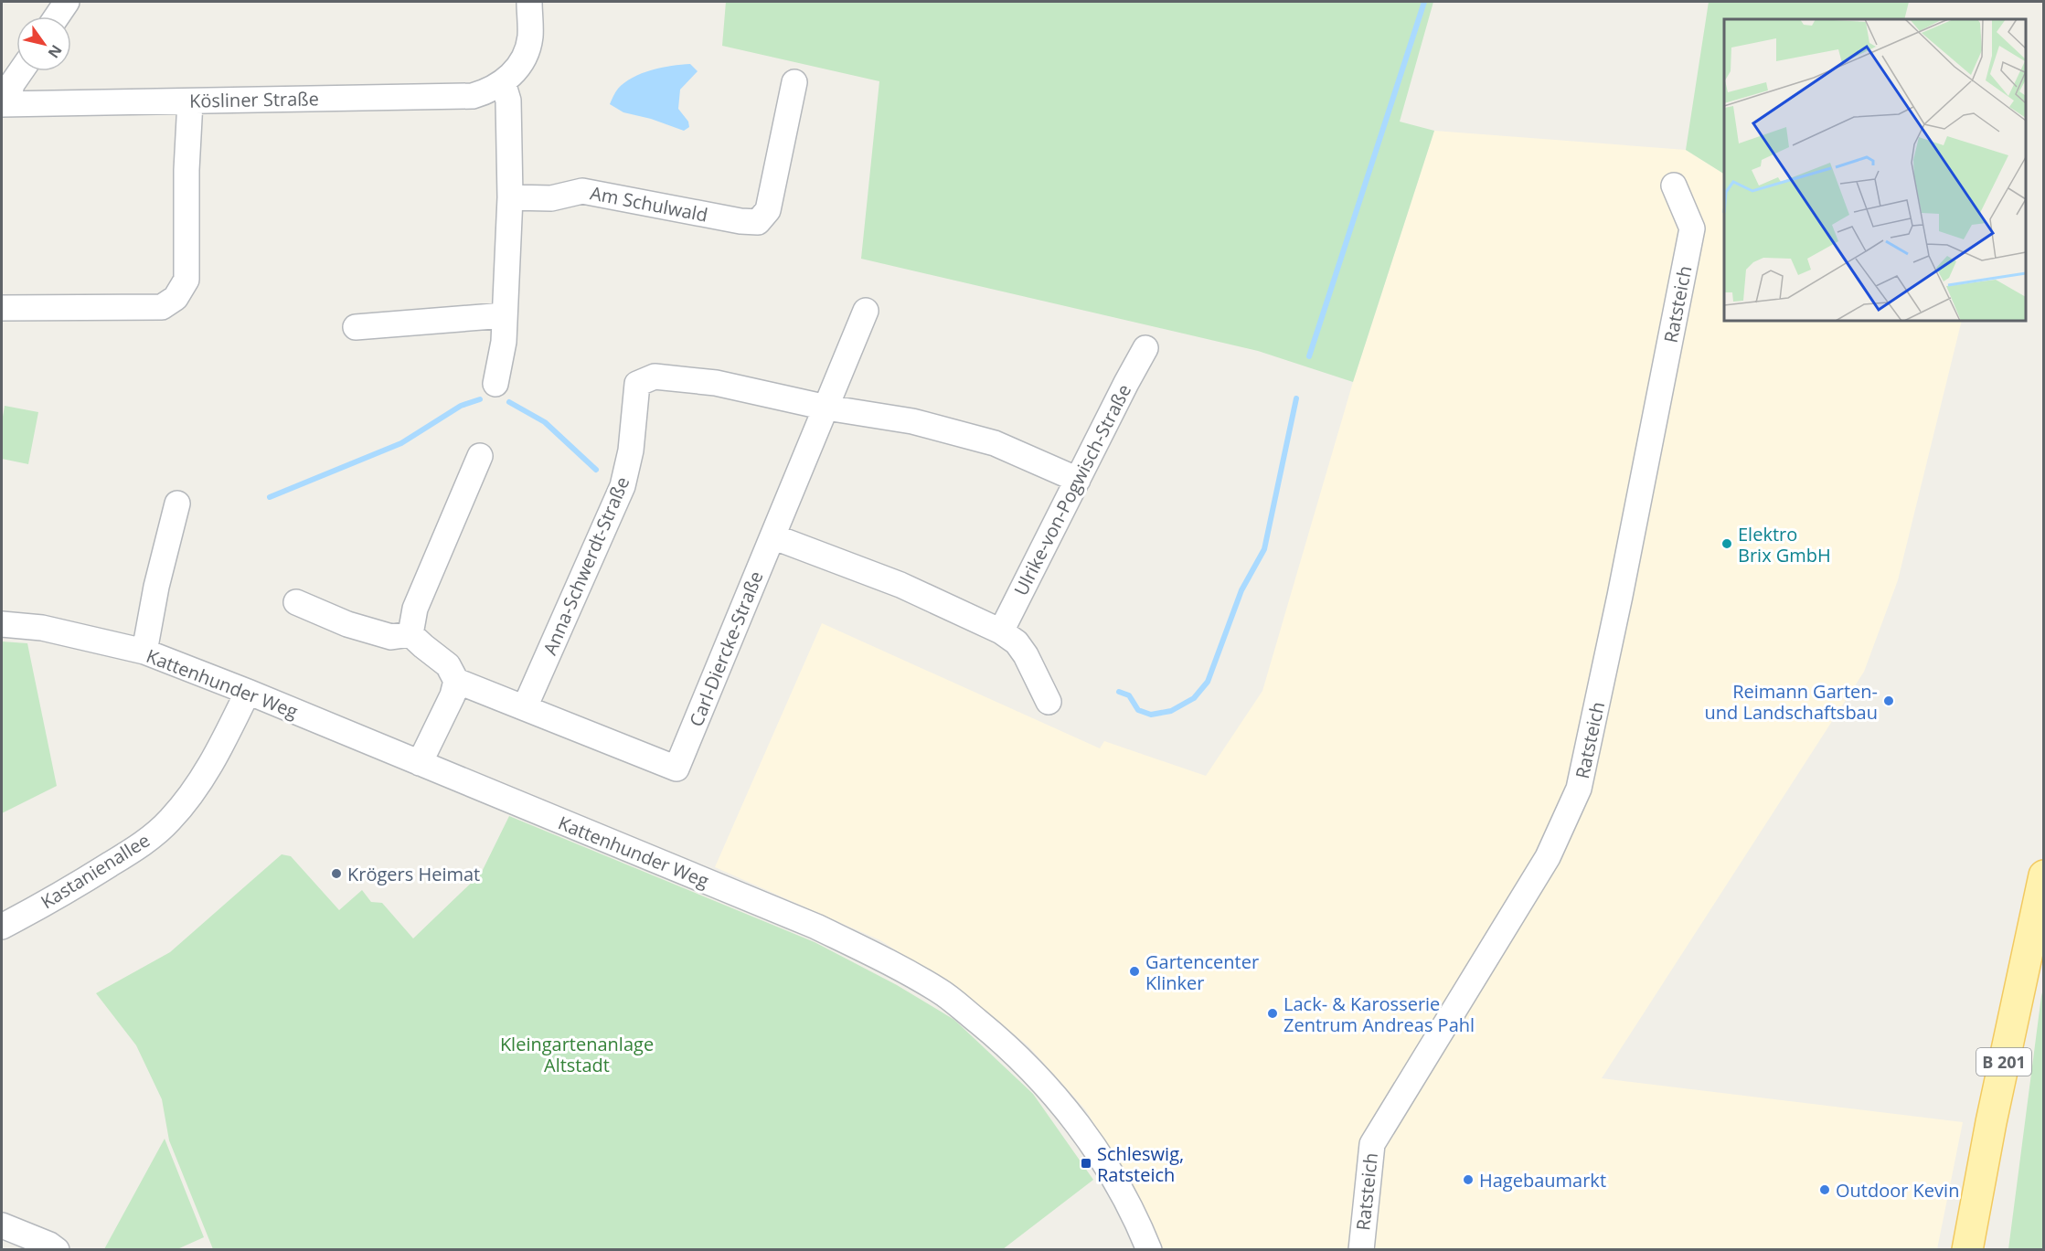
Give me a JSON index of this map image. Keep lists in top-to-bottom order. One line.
{"streets":{"main road":["B 201"],"street":["Kösliner Straße","Am Schulwald","Ratsteich","Ulrike-von-Pogwisch-Straße","Anna-Schwerdt-Straße","Carl-Diercke-Straße","Kattenhunder Weg","Kastanienallee"]},"crossings":[["Anna-Schwerdt-Straße","Carl-Diercke-Straße"],["Kattenhunder Weg","Kastanienallee"]],"parks":["Kleingartenanlage Altstadt"],"places":{"other":["Elektro Brix GmbH","Reimann Garten- und Landschaftsbau","Krögers Heimat","Gartencenter Klinker","Lack- & Karosserie Zentrum Andreas Pahl","Hagebaumarkt","Outdoor Kevin"],"transit":["Schleswig, Ratsteich"]},"north":"bottom right"}
